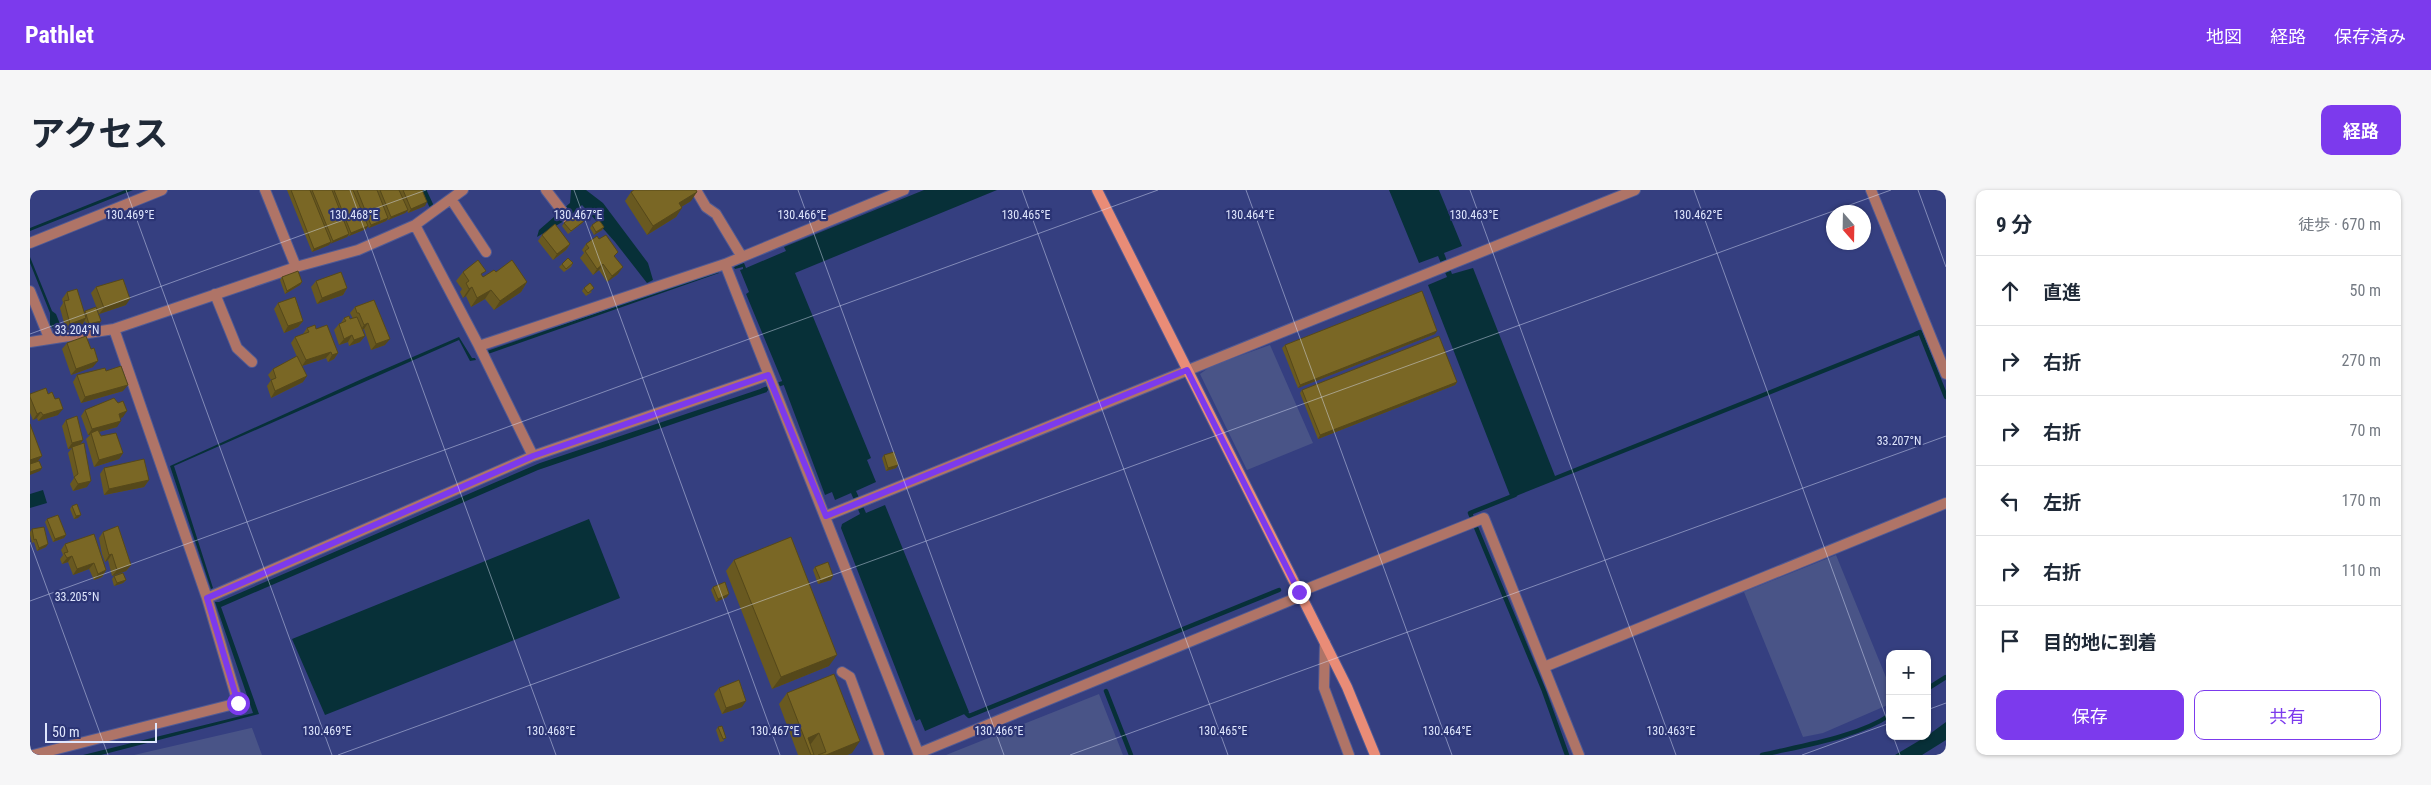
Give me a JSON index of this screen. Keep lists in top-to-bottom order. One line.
{"scale_bar":"50 m","north":"bottom","page":{"header":"Pathlet","nav":["地図","経路","保存済み"],"title":"アクセス","buttons":["経路",["保存","共有"]],"heading":["9 分","徒歩 · 670 m"],"list":[["直進","50 m"],["右折","270 m"],["右折","70 m"],["左折","170 m"],["右折","110 m"],"目的地に到着"],"map_buttons":["+","−"],"scale":"50 m"},"coordinates":["130.469°E","130.468°E","130.467°E","130.466°E","130.464°E","130.465°E","130.463°E","130.462°E","33.204°N","33.207°N","33.205°N"]}
